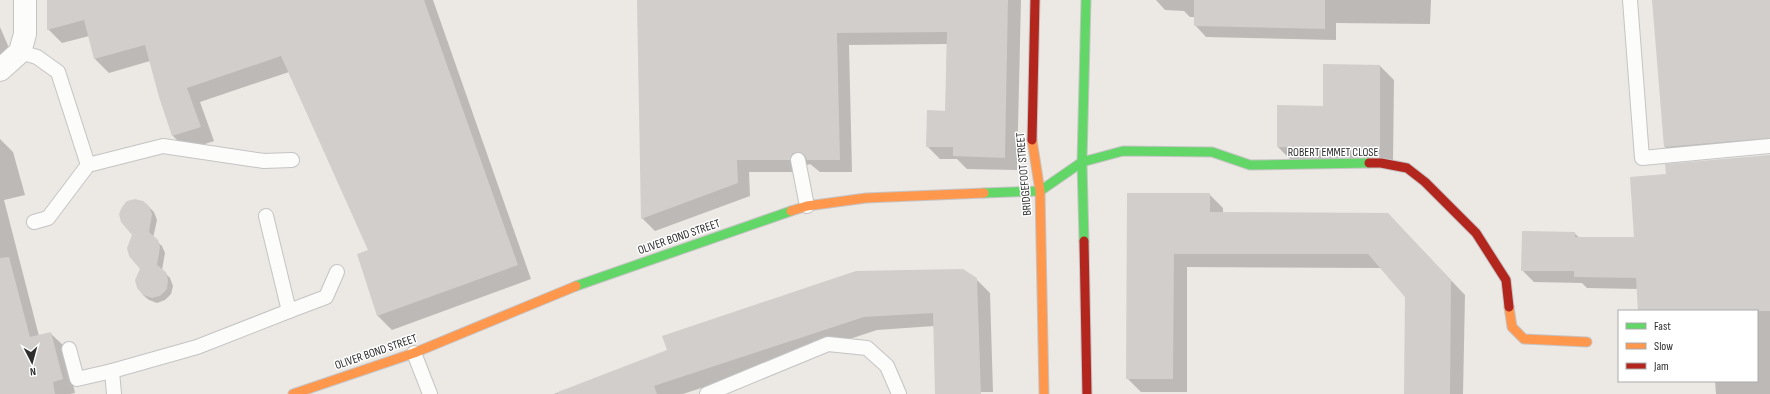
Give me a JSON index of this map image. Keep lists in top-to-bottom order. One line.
{"streets":{"street":["ROBERT EMMET CLOSE","BRIDGEFOOT STREET","OLIVER BOND STREET"]},"crossings":[["BRIDGEFOOT STREET","OLIVER BOND STREET"]],"legend":["Fast","Slow","Jam"],"north":"bottom"}
